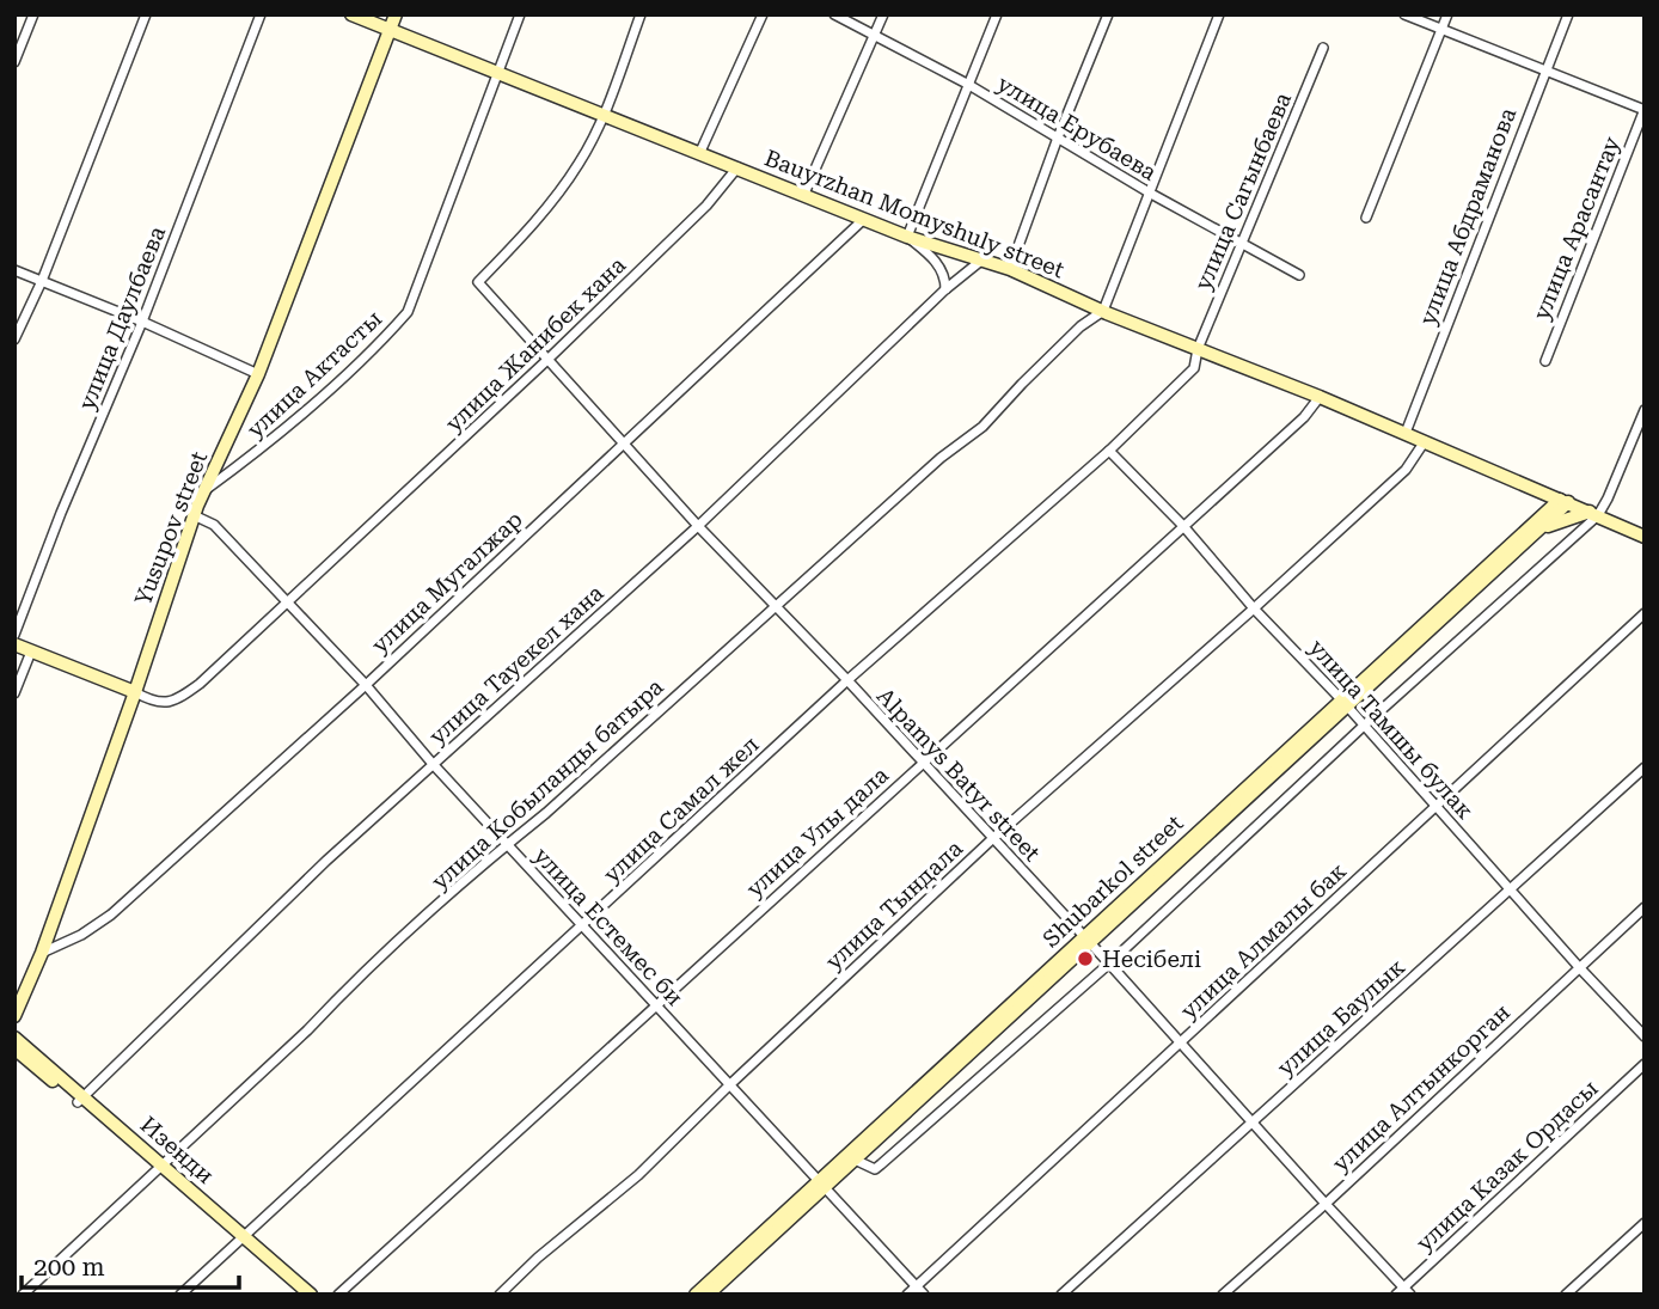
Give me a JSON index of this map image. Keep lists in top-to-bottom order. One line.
{"streets":{"street":["улица Ерубаева","улица Сагынбаева","Bauyrzhan Momyshuly street","улица Абдраманова","улица Арасантау","улица Даулбаева","улица Жанибек хана","улица Актасты","Yusupov street","улица Мугалжар","улица Тауекел хана","улица Тамшы булак","Alpamys Batyr street","улица Кобыланды батыра","улица Самал жел","улица Улы дала","Shubarkol street","улица Тындала","улица Естемес би","улица Алмалы бак","улица Баулык","улица Алтынкорган","Изенди","улица Казак Ордасы"]},"crossings":[["улица Ерубаева","улица Сагынбаева"],["улица Сагынбаева","Bauyrzhan Momyshuly street"],["улица Сагынбаева","улица Самал жел"],["Bauyrzhan Momyshuly street","улица Абдраманова"],["Bauyrzhan Momyshuly street","улица Жанибек хана"],["Bauyrzhan Momyshuly street","улица Актасты"],["Bauyrzhan Momyshuly street","Yusupov street"],["Bauyrzhan Momyshuly street","улица Мугалжар"],["Bauyrzhan Momyshuly street","улица Тауекел хана"],["Bauyrzhan Momyshuly street","Alpamys Batyr street"],["Bauyrzhan Momyshuly street","улица Кобыланды батыра"],["Bauyrzhan Momyshuly street","улица Самал жел"],["Bauyrzhan Momyshuly street","улица Улы дала"],["Bauyrzhan Momyshuly street","Shubarkol street"],["Bauyrzhan Momyshuly street","улица Тындала"],["улица Жанибек хана","Yusupov street"],["улица Жанибек хана","Alpamys Batyr street"],["улица Жанибек хана","улица Естемес би"],["улица Актасты","Yusupov street"],["Yusupov street","улица Мугалжар"],["Yusupov street","улица Естемес би"],["улица Мугалжар","Alpamys Batyr street"],["улица Мугалжар","улица Естемес би"],["улица Тауекел хана","Alpamys Batyr street"],["улица Тауекел хана","улица Естемес би"],["улица Тауекел хана","Изенди"],["улица Тамшы булак","улица Самал жел"],["улица Тамшы булак","улица Улы дала"],["улица Тамшы булак","Shubarkol street"],["улица Тамшы булак","улица Тындала"],["улица Тамшы булак","улица Алмалы бак"],["улица Тамшы булак","улица Баулык"],["улица Тамшы булак","улица Алтынкорган"],["Alpamys Batyr street","улица Кобыланды батыра"],["Alpamys Batyr street","улица Самал жел"],["Alpamys Batyr street","улица Улы дала"],["Alpamys Batyr street","Shubarkol street"],["Alpamys Batyr street","улица Тындала"],["Alpamys Batyr street","улица Алмалы бак"],["Alpamys Batyr street","улица Баулык"],["Alpamys Batyr street","улица Алтынкорган"],["Alpamys Batyr street","улица Казак Ордасы"],["улица Кобыланды батыра","улица Естемес би"],["улица Кобыланды батыра","Изенди"],["улица Самал жел","улица Естемес би"],["улица Самал жел","Изенди"],["улица Улы дала","улица Естемес би"],["Shubarkol street","улица Естемес би"],["улица Тындала","улица Естемес би"],["улица Естемес би","улица Алмалы бак"]],"places":["Несібелі"],"scale_bar":"200 m"}
